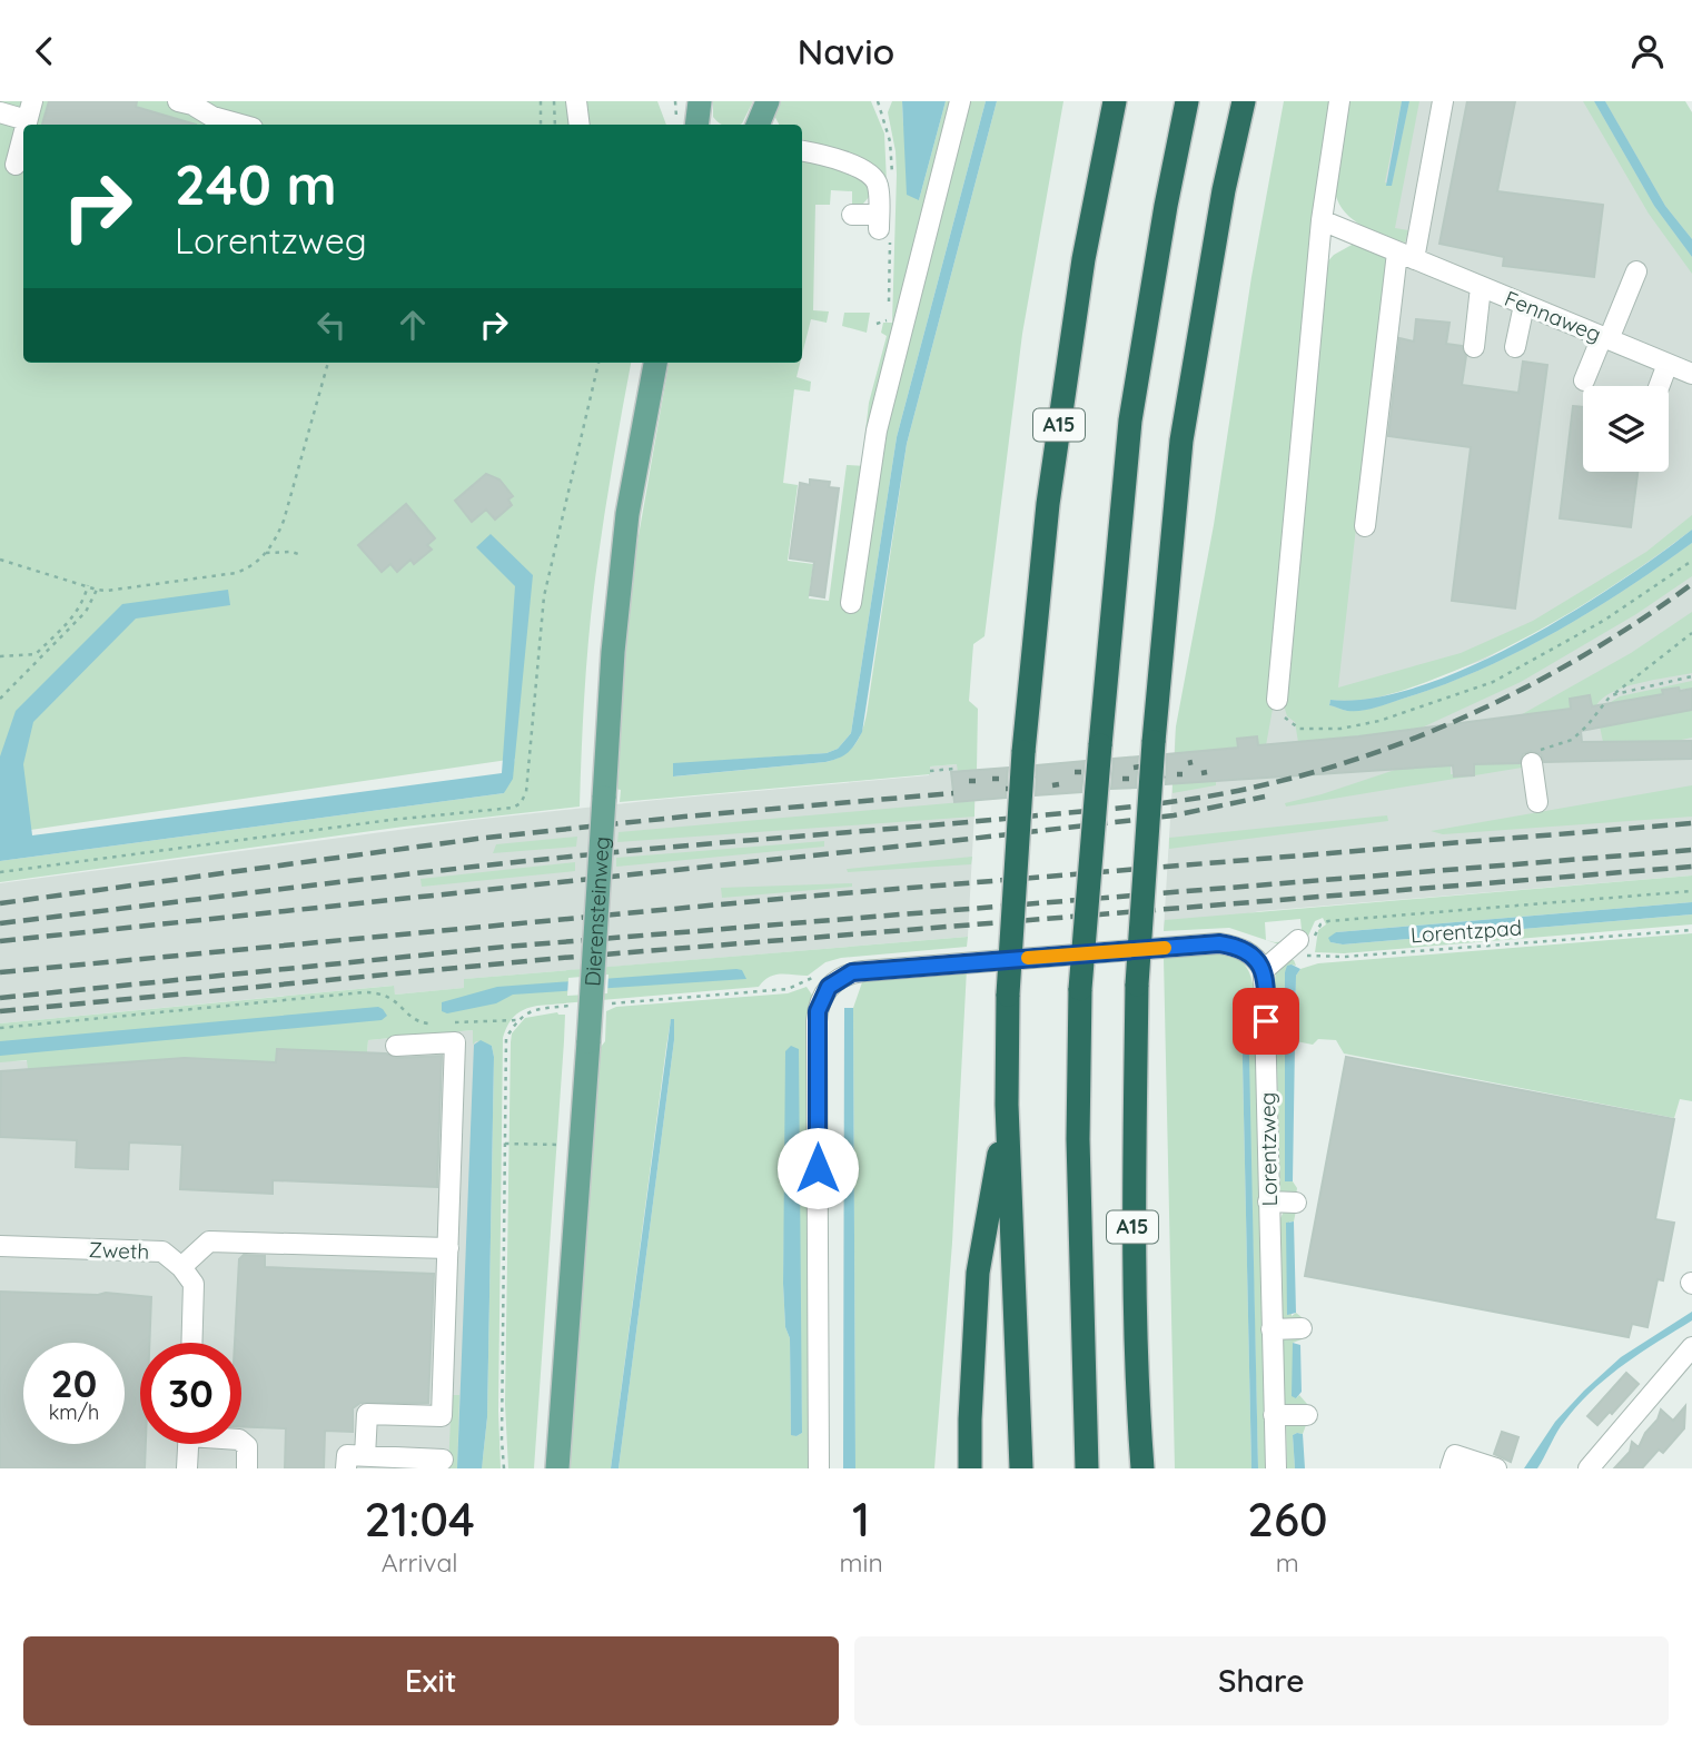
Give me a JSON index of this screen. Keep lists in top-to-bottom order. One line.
{"streets":{"highway":["A15"],"main road":["Dierensteinweg"],"street":["Fennaweg","Lorentzweg","Zweth"],"path":["Lorentzpad"]},"page":{"header":"Navio","turn":["240 m","Lorentzweg"],"speed":"20 km/h","limit":"30","eta":["21:04","Arrival","1","min","260","m"],"buttons":["Exit","Share"]}}
